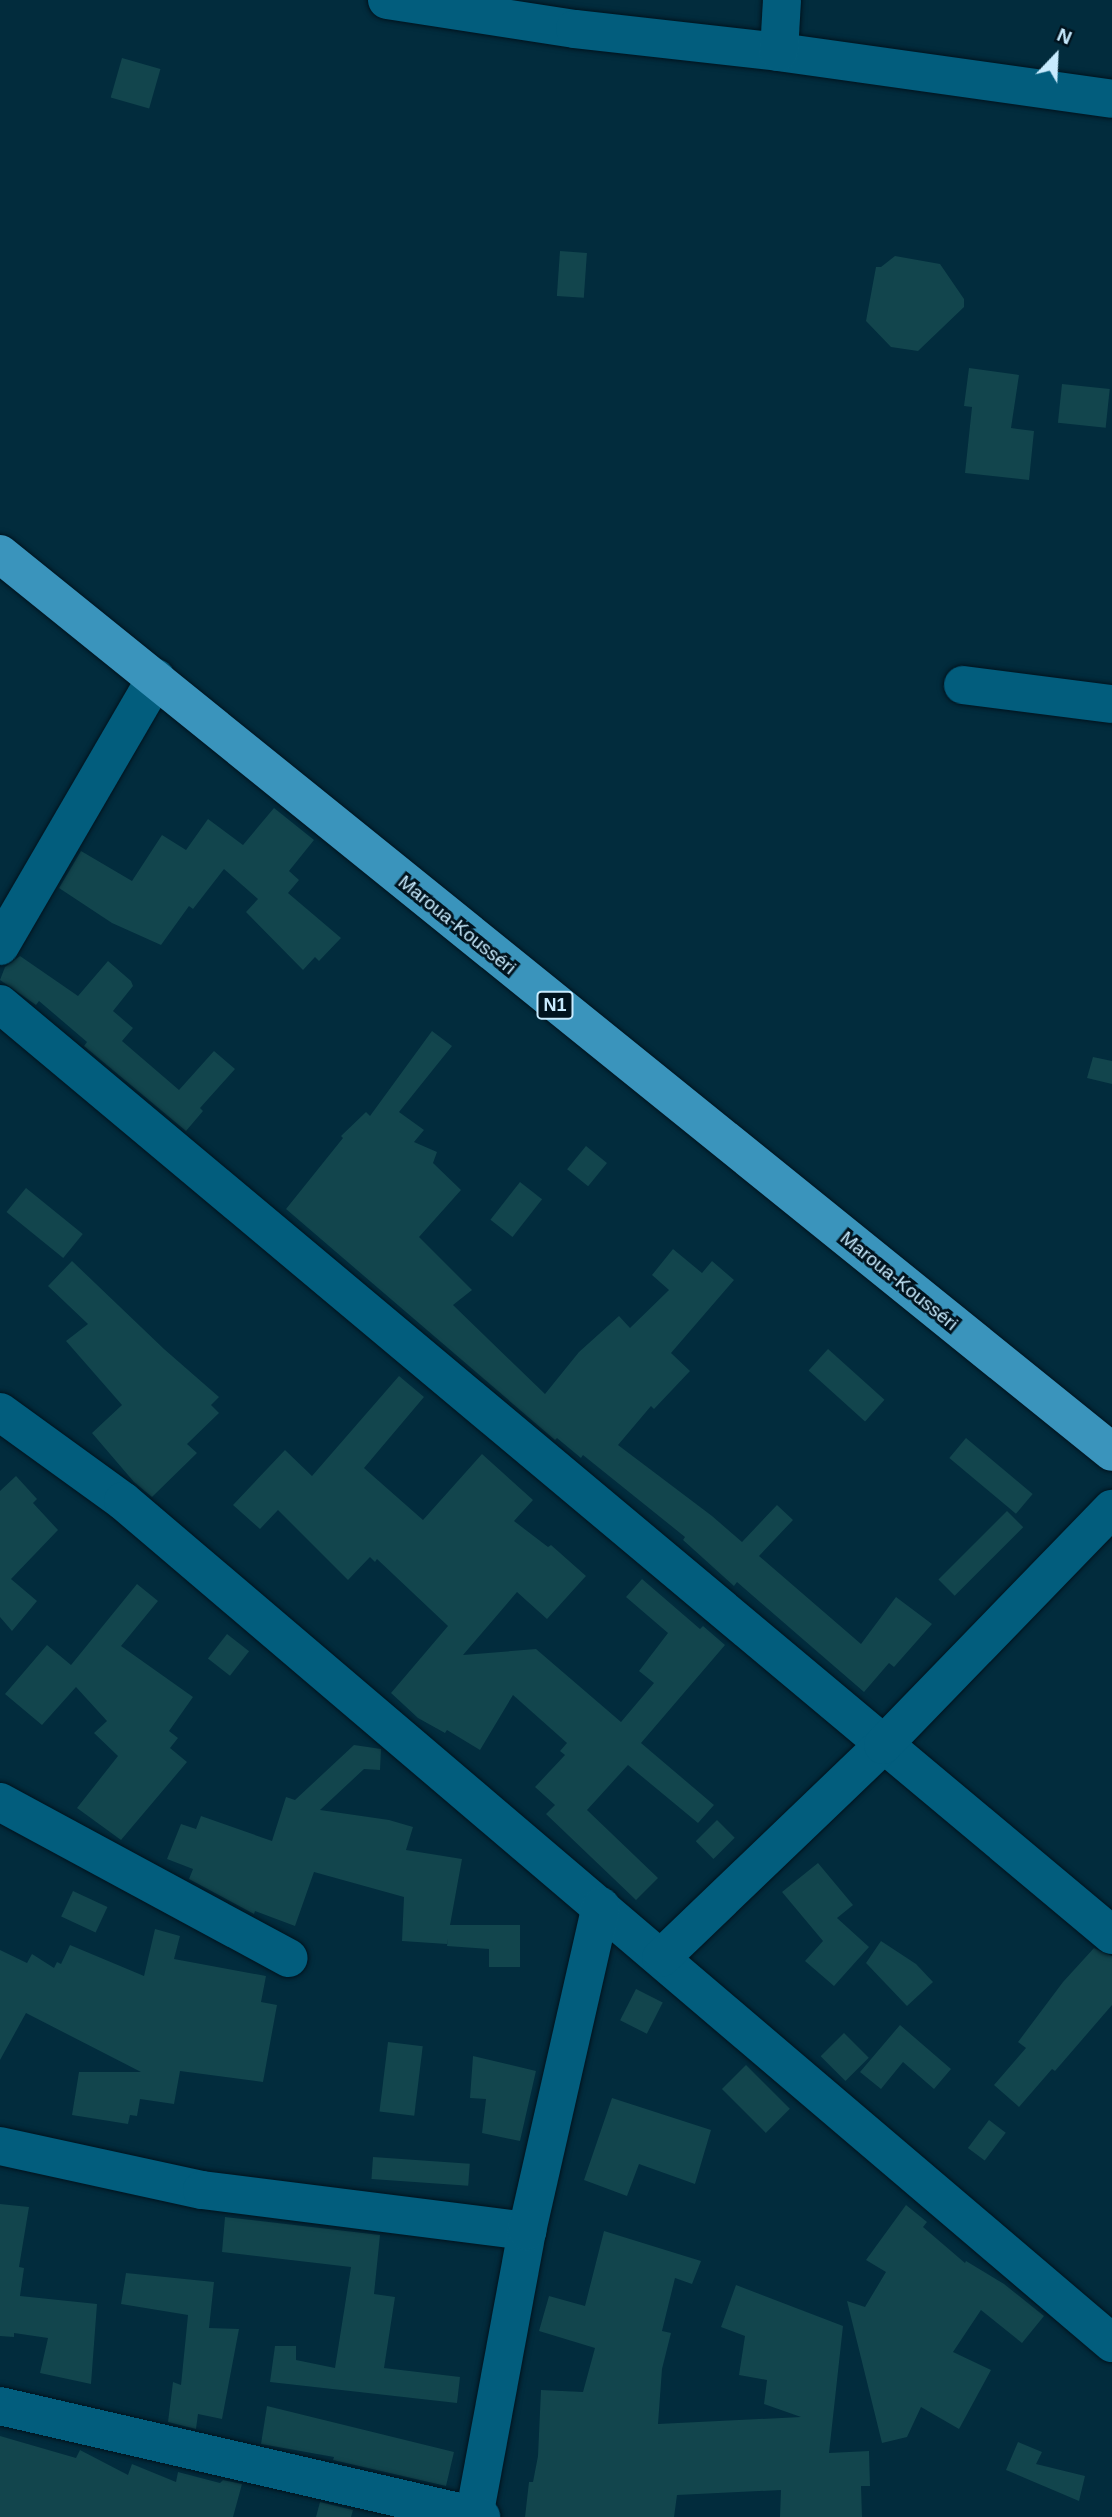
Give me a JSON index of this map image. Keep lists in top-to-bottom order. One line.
{"streets":{"highway":["Maroua-Kousséri","N1"]},"north":"top right"}
